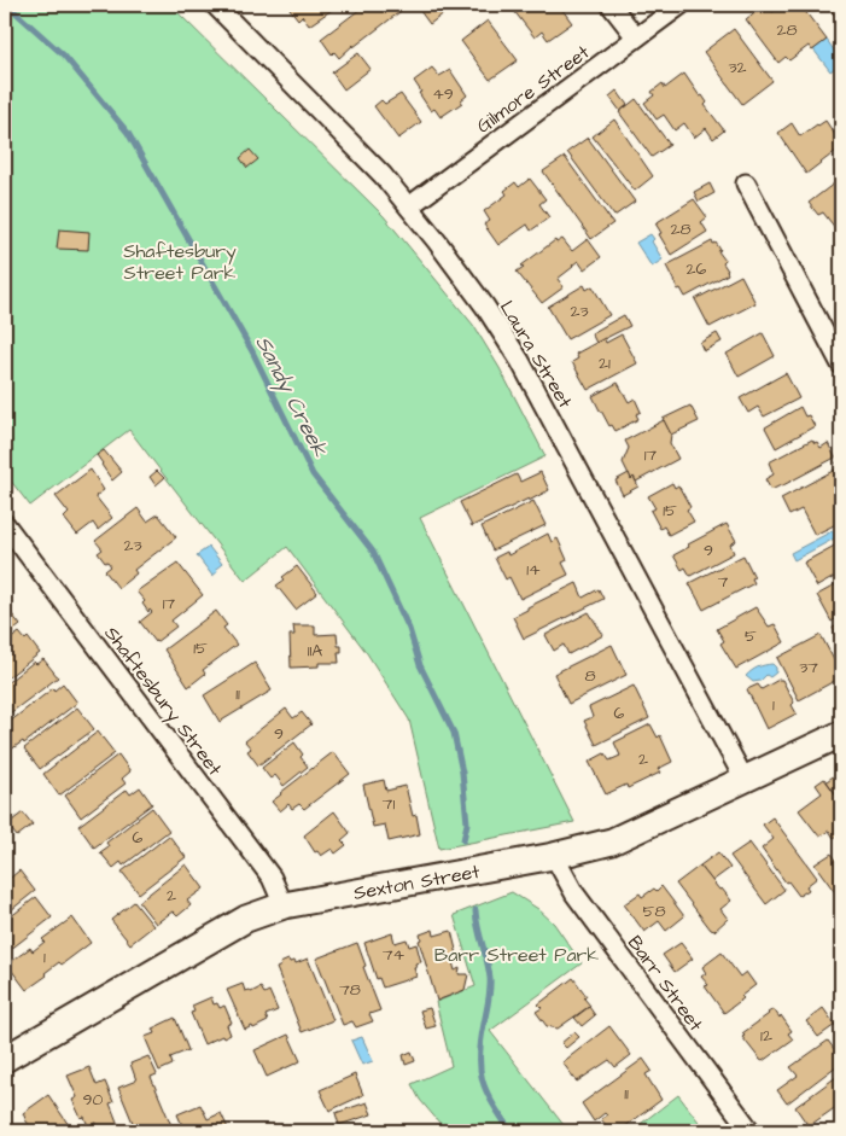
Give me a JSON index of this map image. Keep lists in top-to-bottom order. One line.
{"streets":{"main road":["Sexton Street"],"street":["Gilmore Street","Laura Street","Shaftesbury Street","Barr Street"]},"crossings":[["Gilmore Street","Laura Street"],["Laura Street","Sexton Street"],["Shaftesbury Street","Sexton Street"],["Sexton Street","Barr Street"]],"water":["Sandy Creek"],"parks":["Shaftesbury Street Park","Barr Street Park"],"house_numbers":["28","32","49","28","26","23","21","17","15","23","9","14","7","17","5","15","11A","37","8","11","1","6","9","2","71","6","2","58","74","1","78","12","11","90"]}
